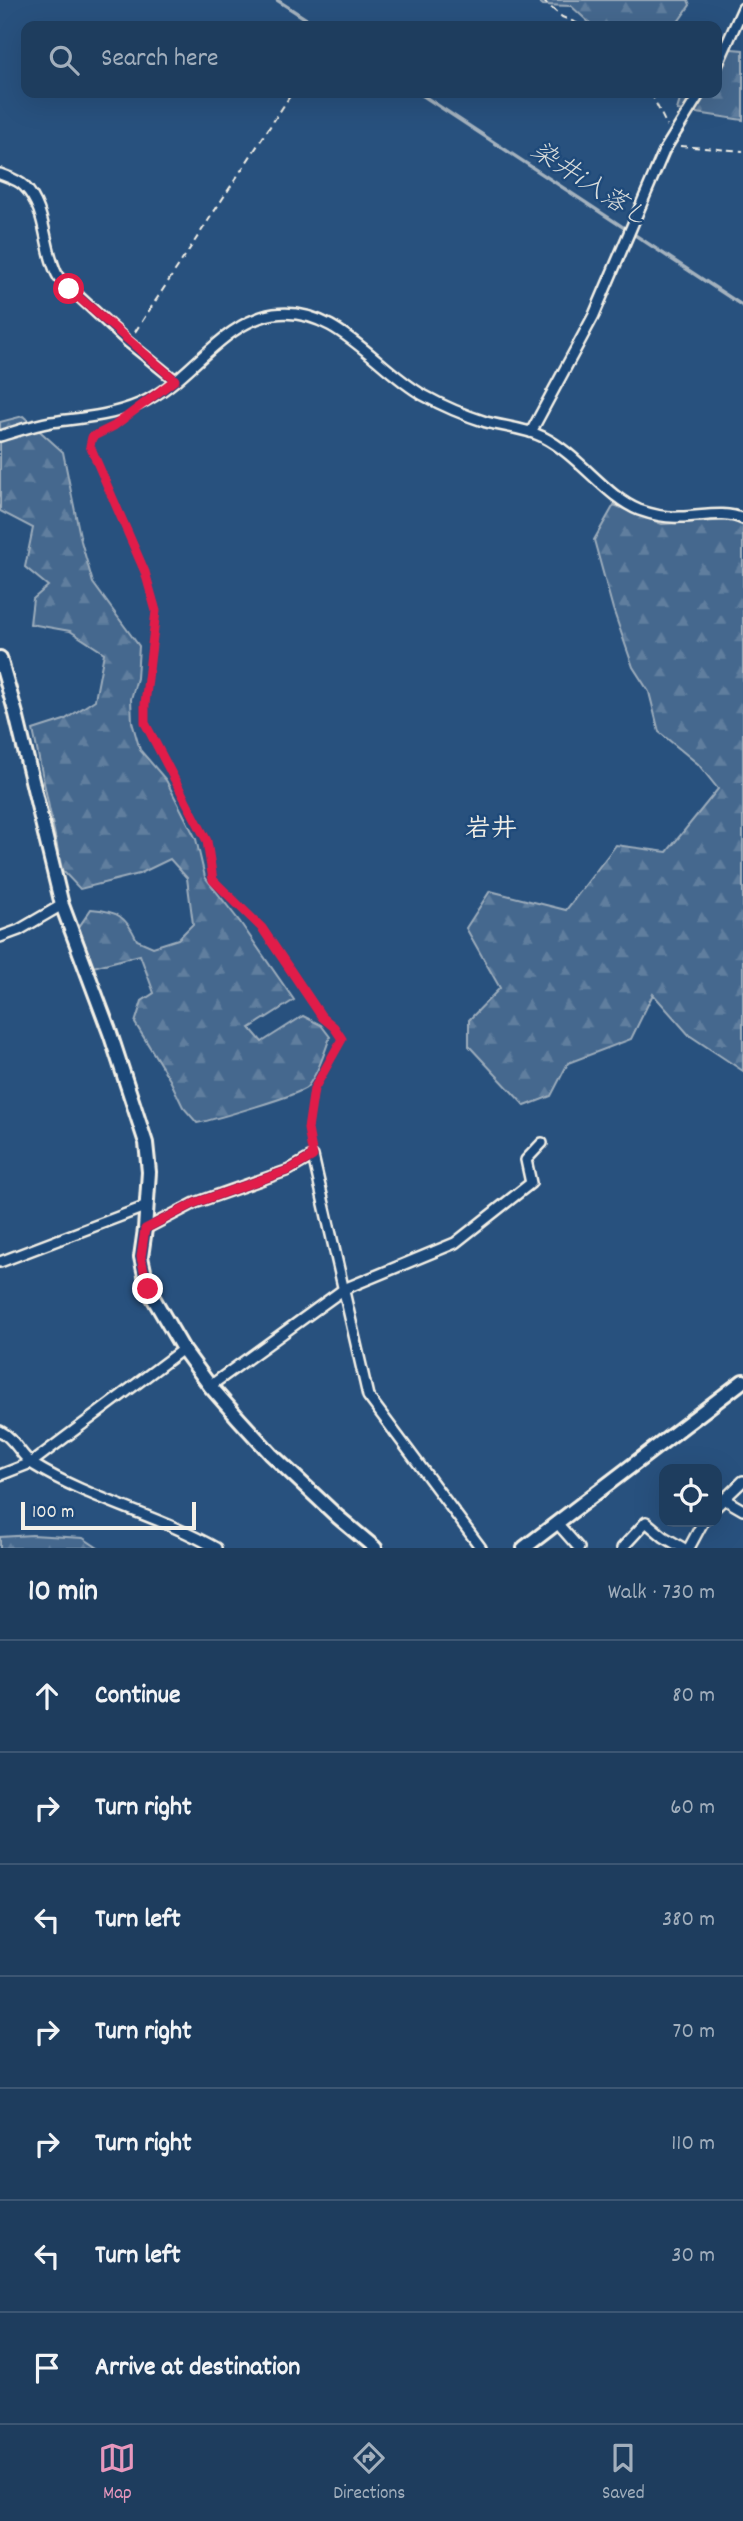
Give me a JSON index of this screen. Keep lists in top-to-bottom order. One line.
{"districts":["岩井"],"water":["染井i入落し"],"scale_bar":"100 m","page":{"search":"Search here","scale":"100 m","heading":["10 min","Walk · 730 m"],"list":[["Continue","80 m"],["Turn right","60 m"],["Turn left","380 m"],["Turn right","70 m"],["Turn right","110 m"],["Turn left","30 m"],"Arrive at destination"],"nav":["Map","Directions","Saved"]}}
